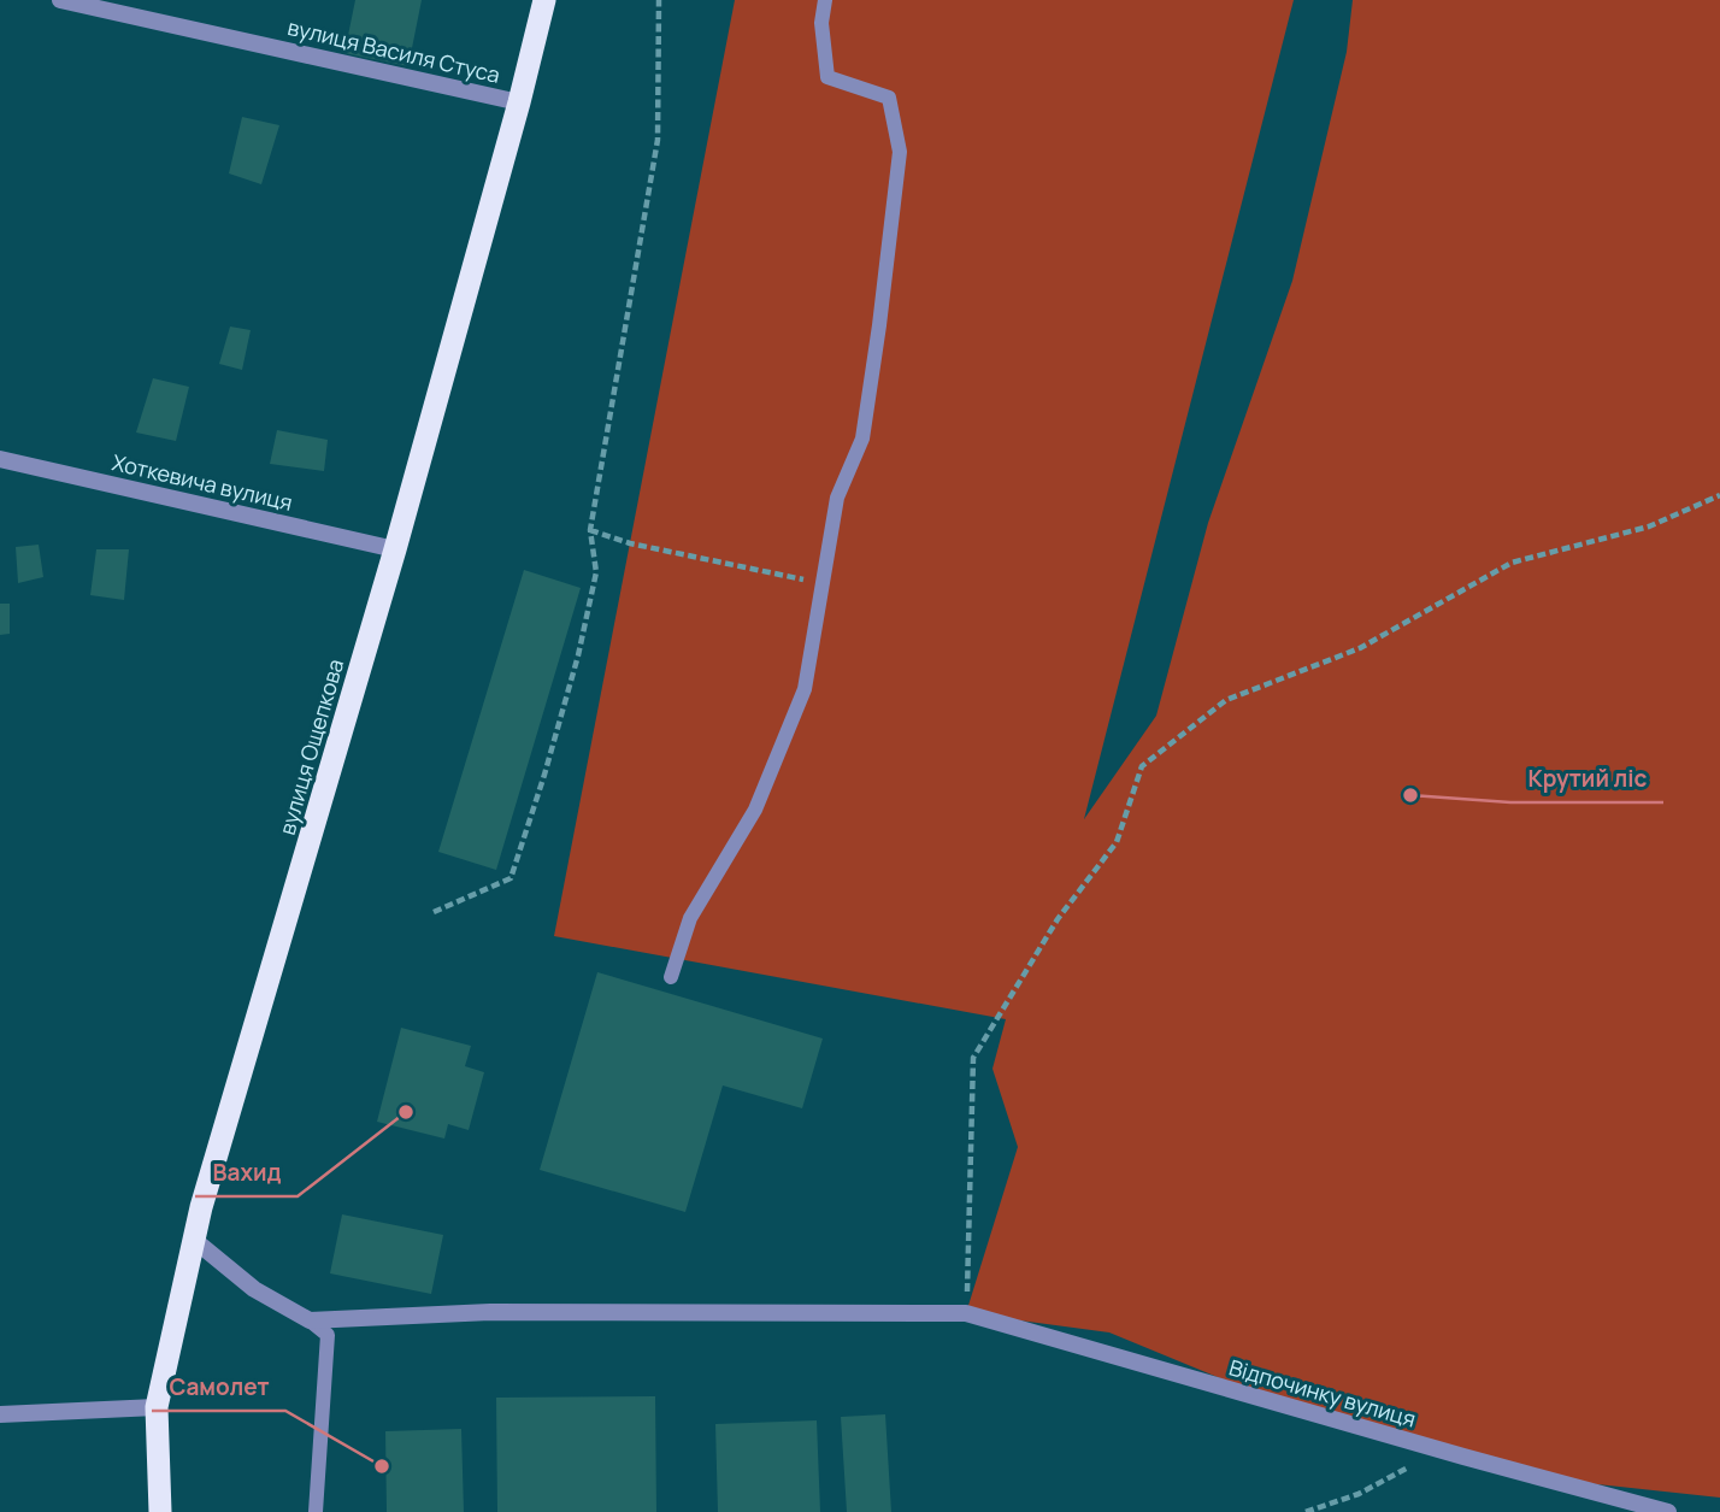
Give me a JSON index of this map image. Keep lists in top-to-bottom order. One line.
{"streets":{"highway":["вулиця Ощепкова"],"street":["вулиця Василя Стуса","Хоткевича вулиця","Відпочинку вулиця"]},"crossings":[["вулиця Василя Стуса","вулиця Ощепкова"],["Хоткевича вулиця","вулиця Ощепкова"]],"places":["Крутий ліс","Вахид","Самолет"]}
